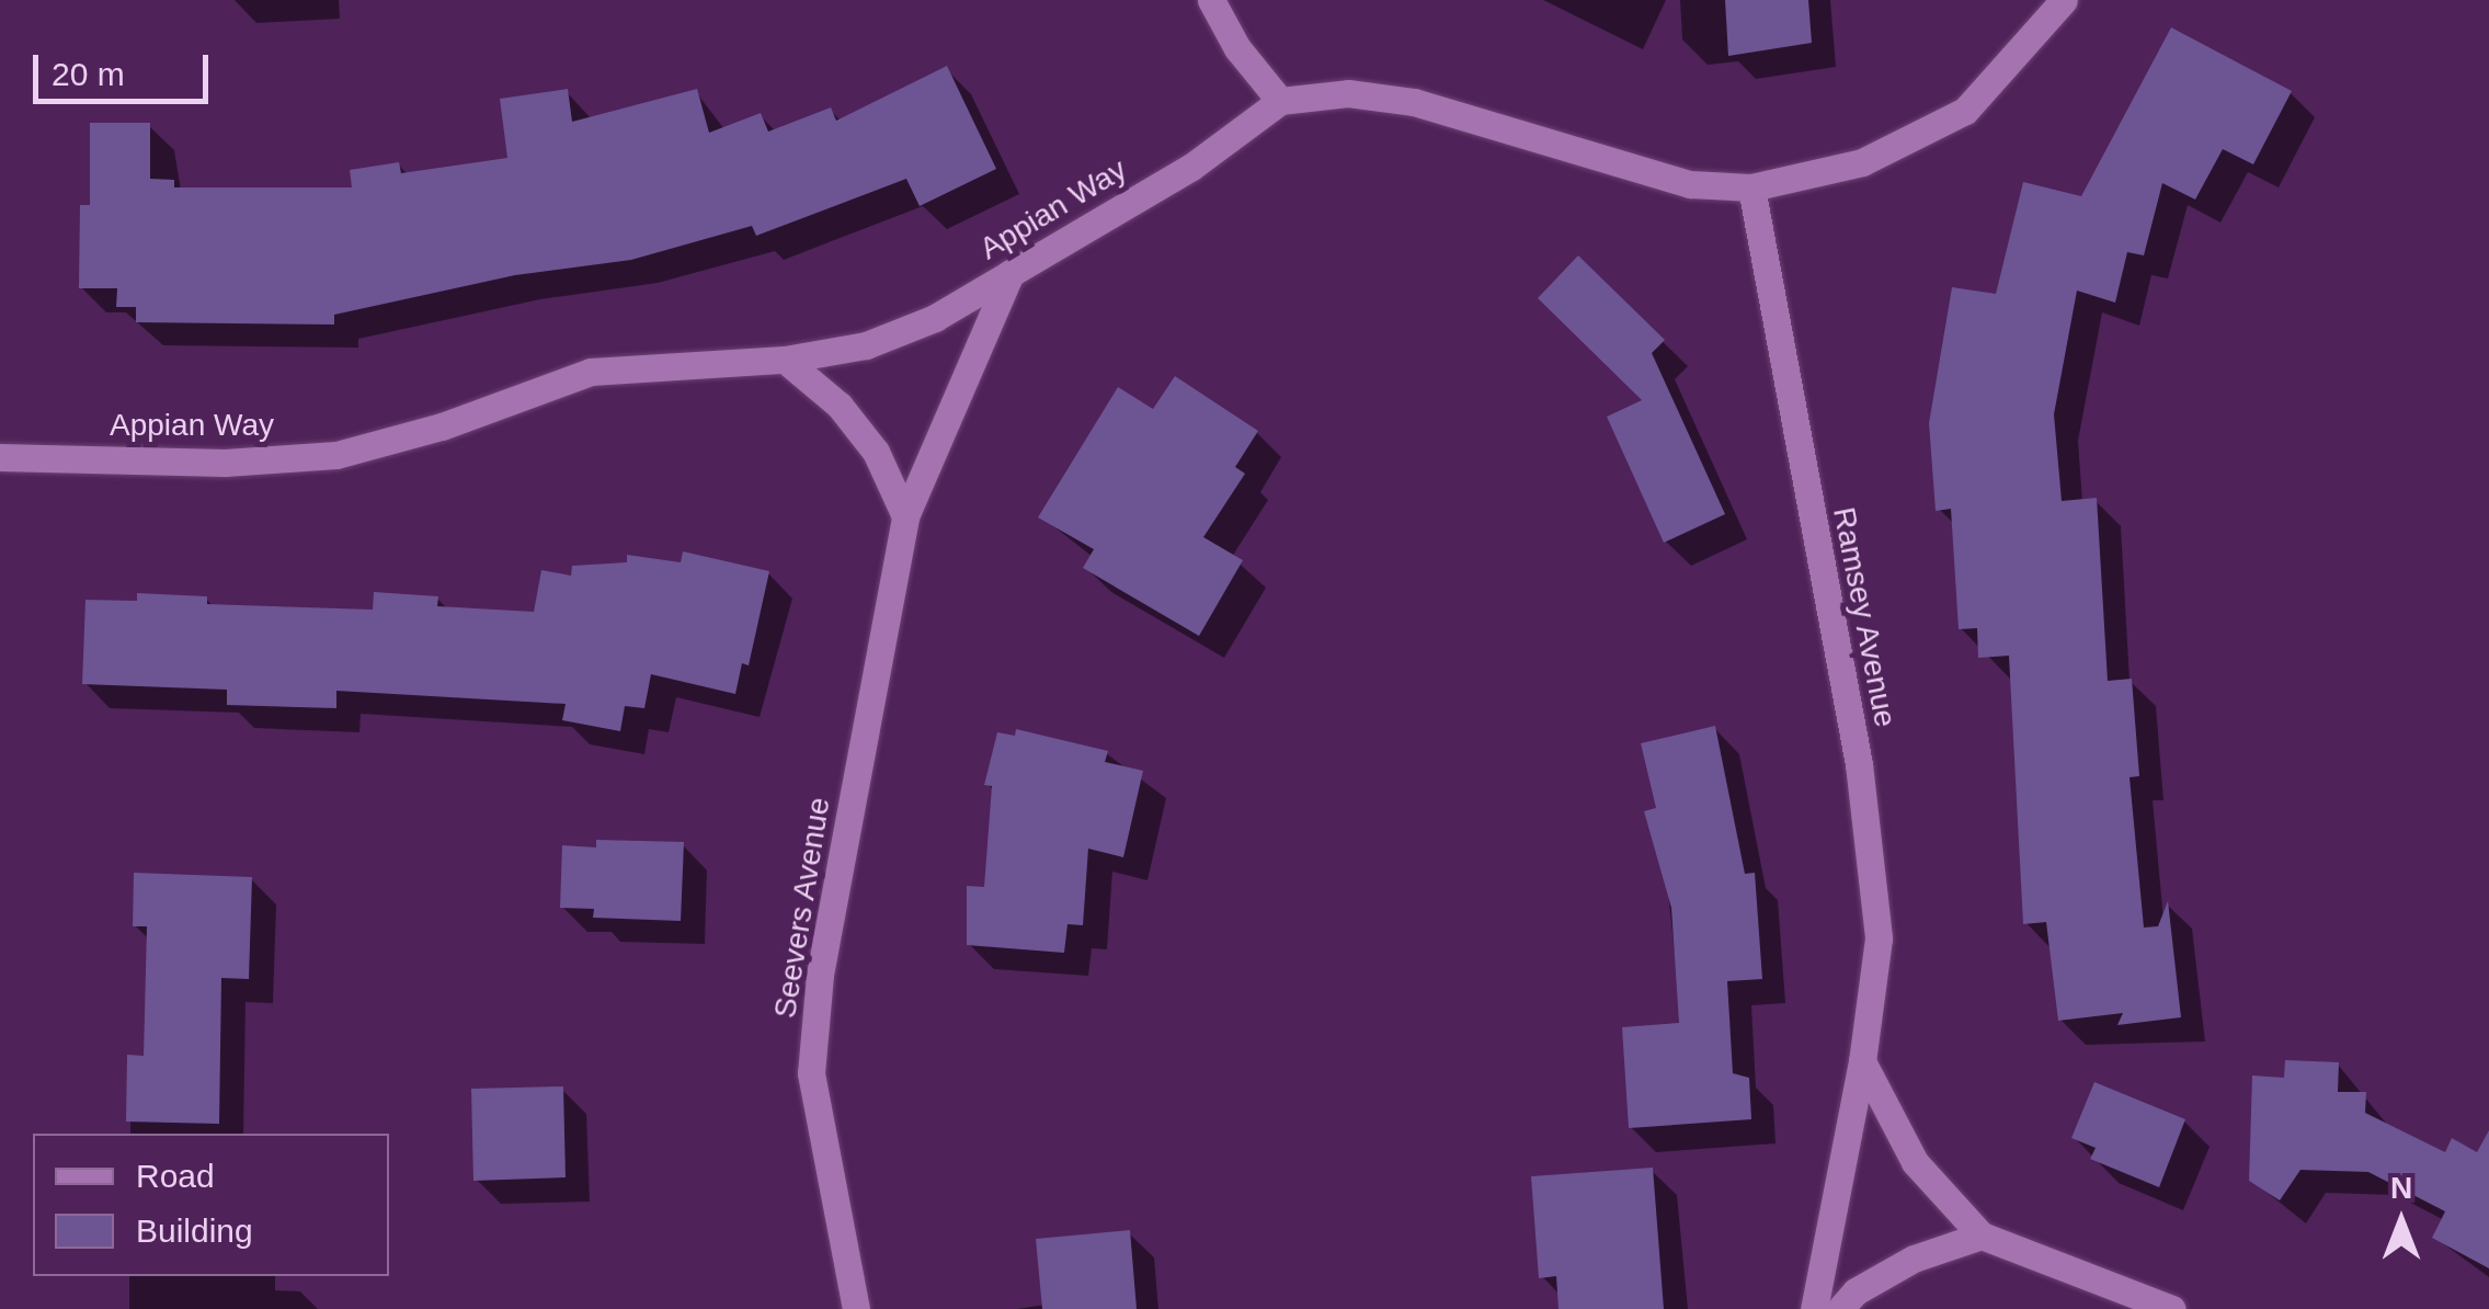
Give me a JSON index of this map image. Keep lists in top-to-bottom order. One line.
{"streets":{"street":["Appian Way","Ramsey Avenue","Seevers Avenue"]},"crossings":[["Appian Way","Seevers Avenue"]],"legend":["Road","Building"],"scale_bar":"20 m","north":"top"}
